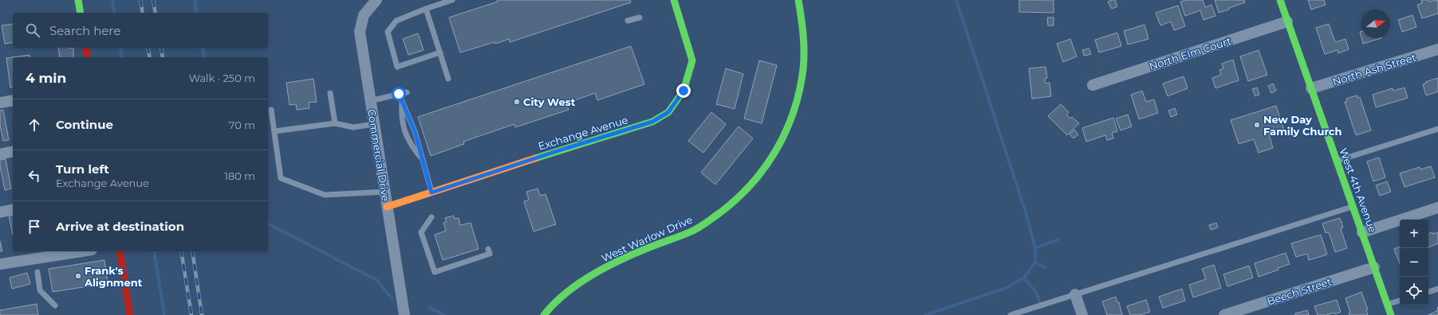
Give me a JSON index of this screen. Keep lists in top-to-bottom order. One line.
{"streets":{"street":["North Elm Court","North Ash Street","Exchange Avenue","Commercial Drive","West 4th Avenue","West Warlow Drive","Beech Street"]},"crossings":[["North Elm Court","West 4th Avenue"],["North Ash Street","West 4th Avenue"],["Exchange Avenue","Commercial Drive"],["West 4th Avenue","Beech Street"]],"places":["City West","New Day Family Church","Frank's Alignment"],"north":"right","page":{"search":"Search here","heading":["4 min","Walk · 250 m"],"list":[["Continue","70 m"],["Turn left","Exchange Avenue","180 m"],"Arrive at destination"],"map_buttons":["+","−"]}}
